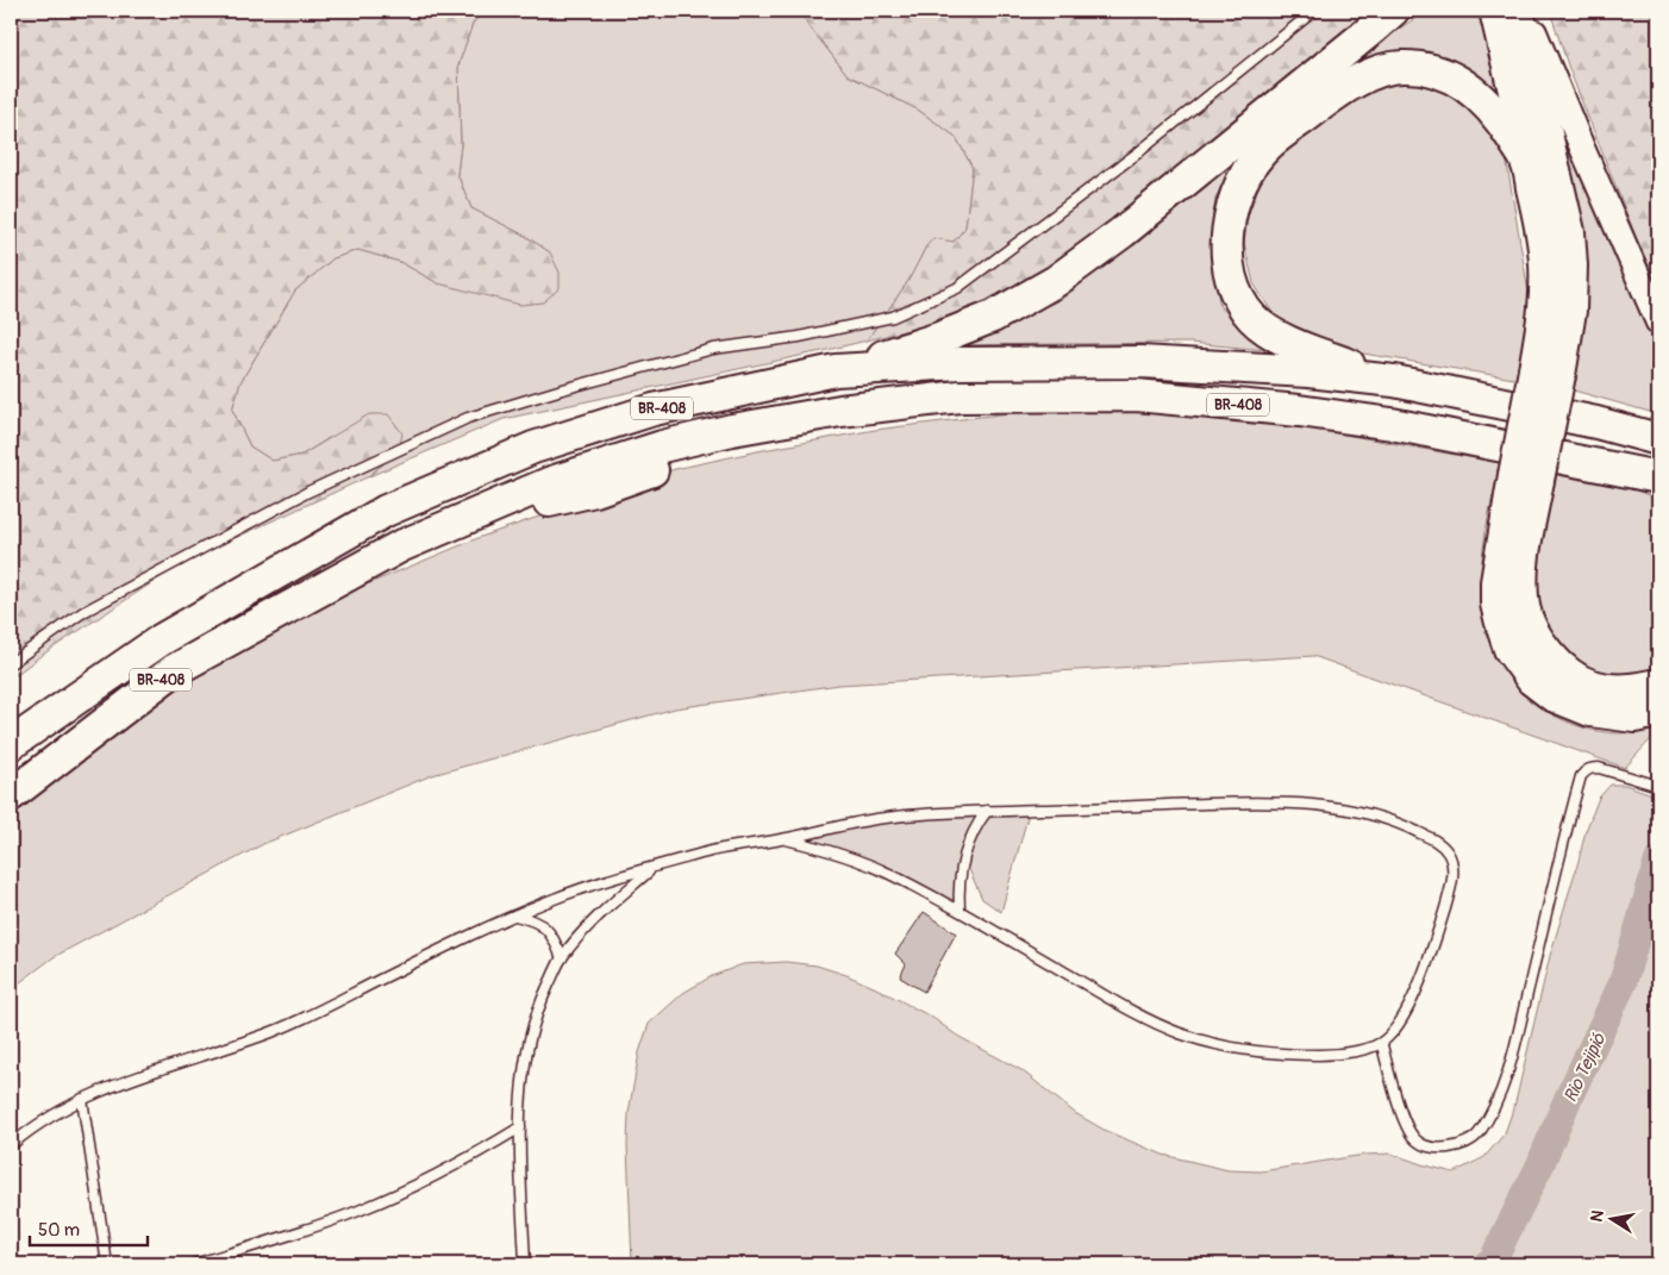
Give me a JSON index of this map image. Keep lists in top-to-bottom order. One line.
{"streets":{"highway":["BR-408"]},"water":["Rio Tejipió"],"scale_bar":"50 m","north":"left"}
